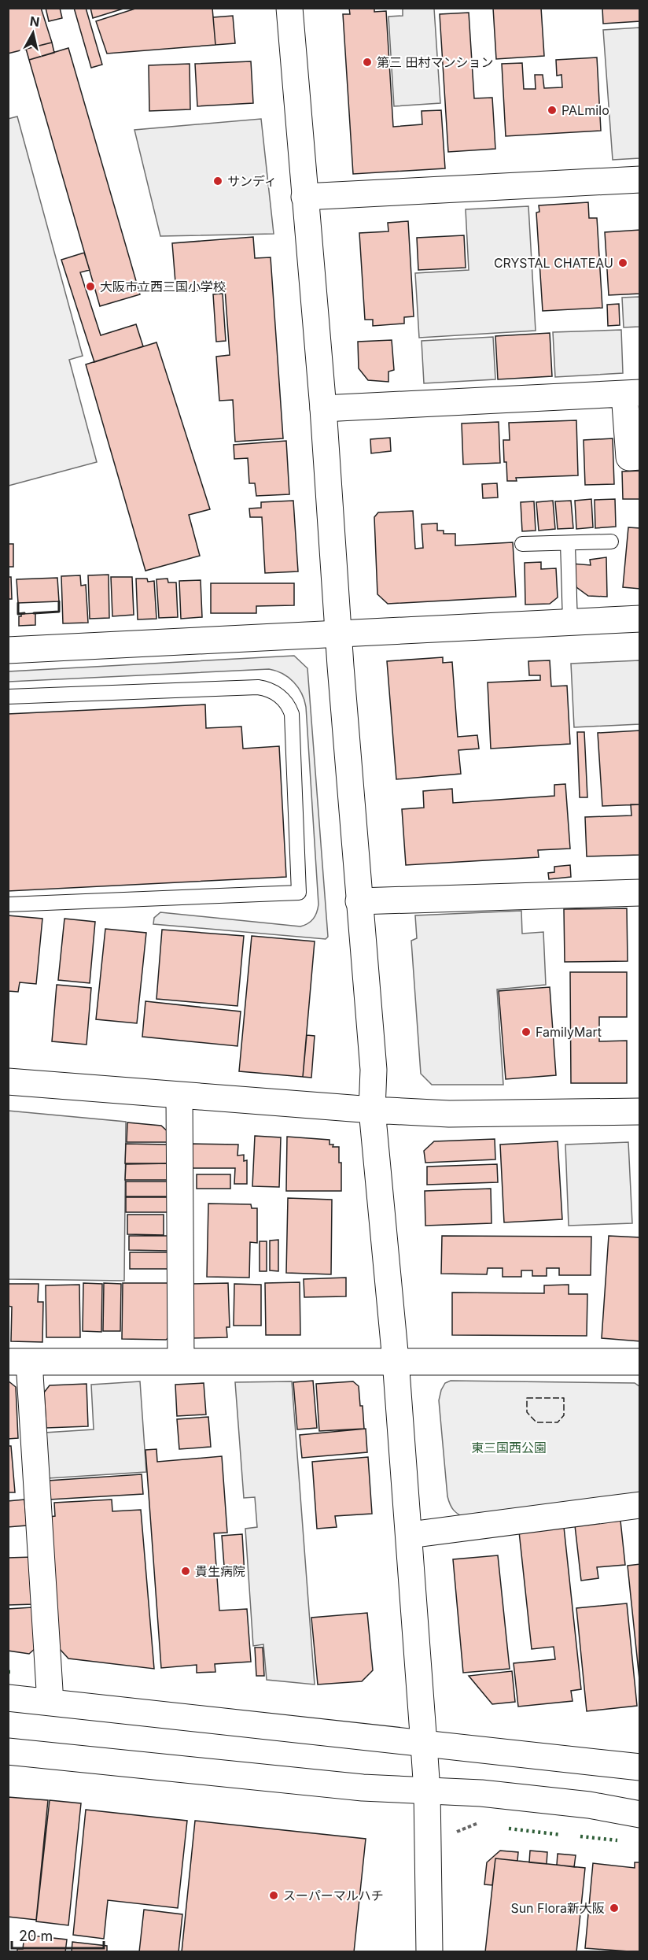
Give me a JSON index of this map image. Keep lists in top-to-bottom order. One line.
{"parks":["東三国西公園"],"places":["第三 田村マンション","PALmiIo","サンディ","CRYSTAL CHATEAU","大阪市立西三国小学校","FamilyMart","貴生病院","スーパーマルハチ","Sun Flora新大阪"],"scale_bar":"20 m","north":"top"}
